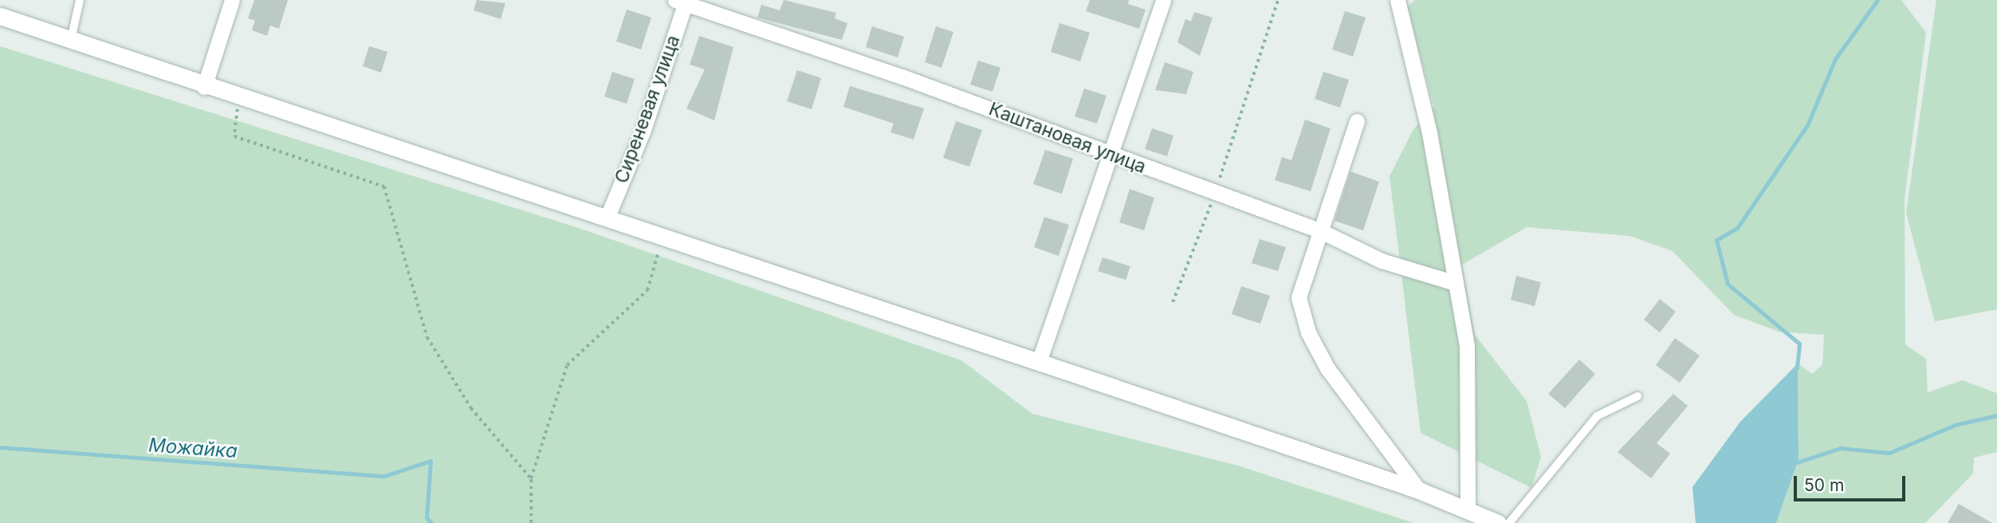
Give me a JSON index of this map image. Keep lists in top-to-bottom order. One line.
{"streets":{"street":["Сиреневая улица","Каштановая улица"]},"crossings":[["Сиреневая улица","Каштановая улица"]],"water":["Можайка"],"scale_bar":"50 m"}
